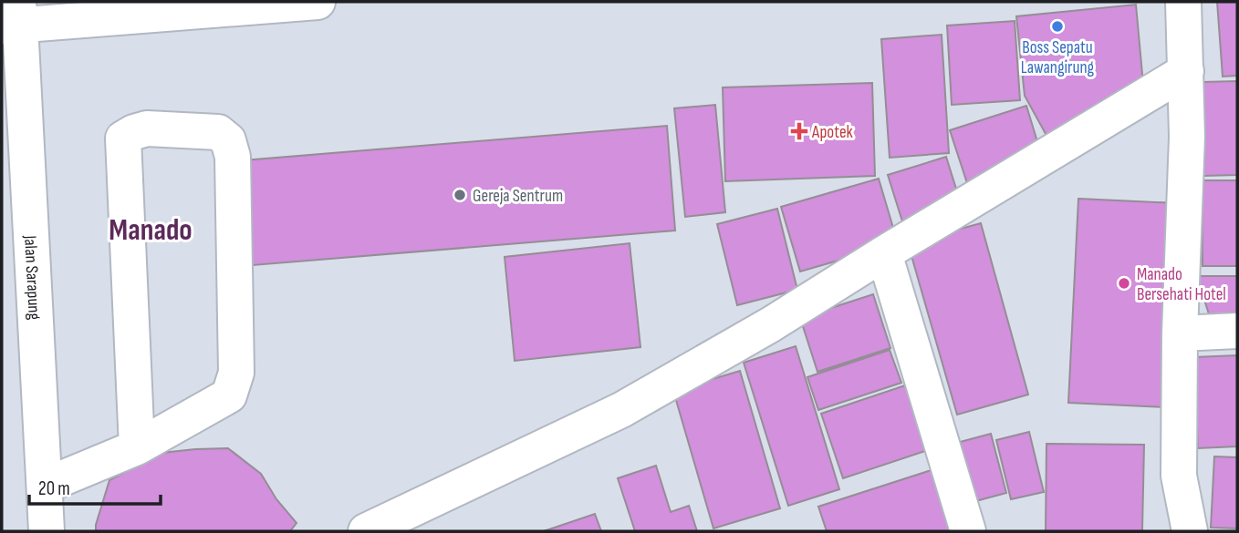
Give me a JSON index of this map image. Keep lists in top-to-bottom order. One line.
{"streets":{"main road":["Jalan Sarapung"]},"districts":["Manado"],"places":{"other":["Boss Sepatu Lawangirung","Gereja Sentrum","Manado Bersehati Hotel"],"health":["Apotek"]},"scale_bar":"20 m"}
